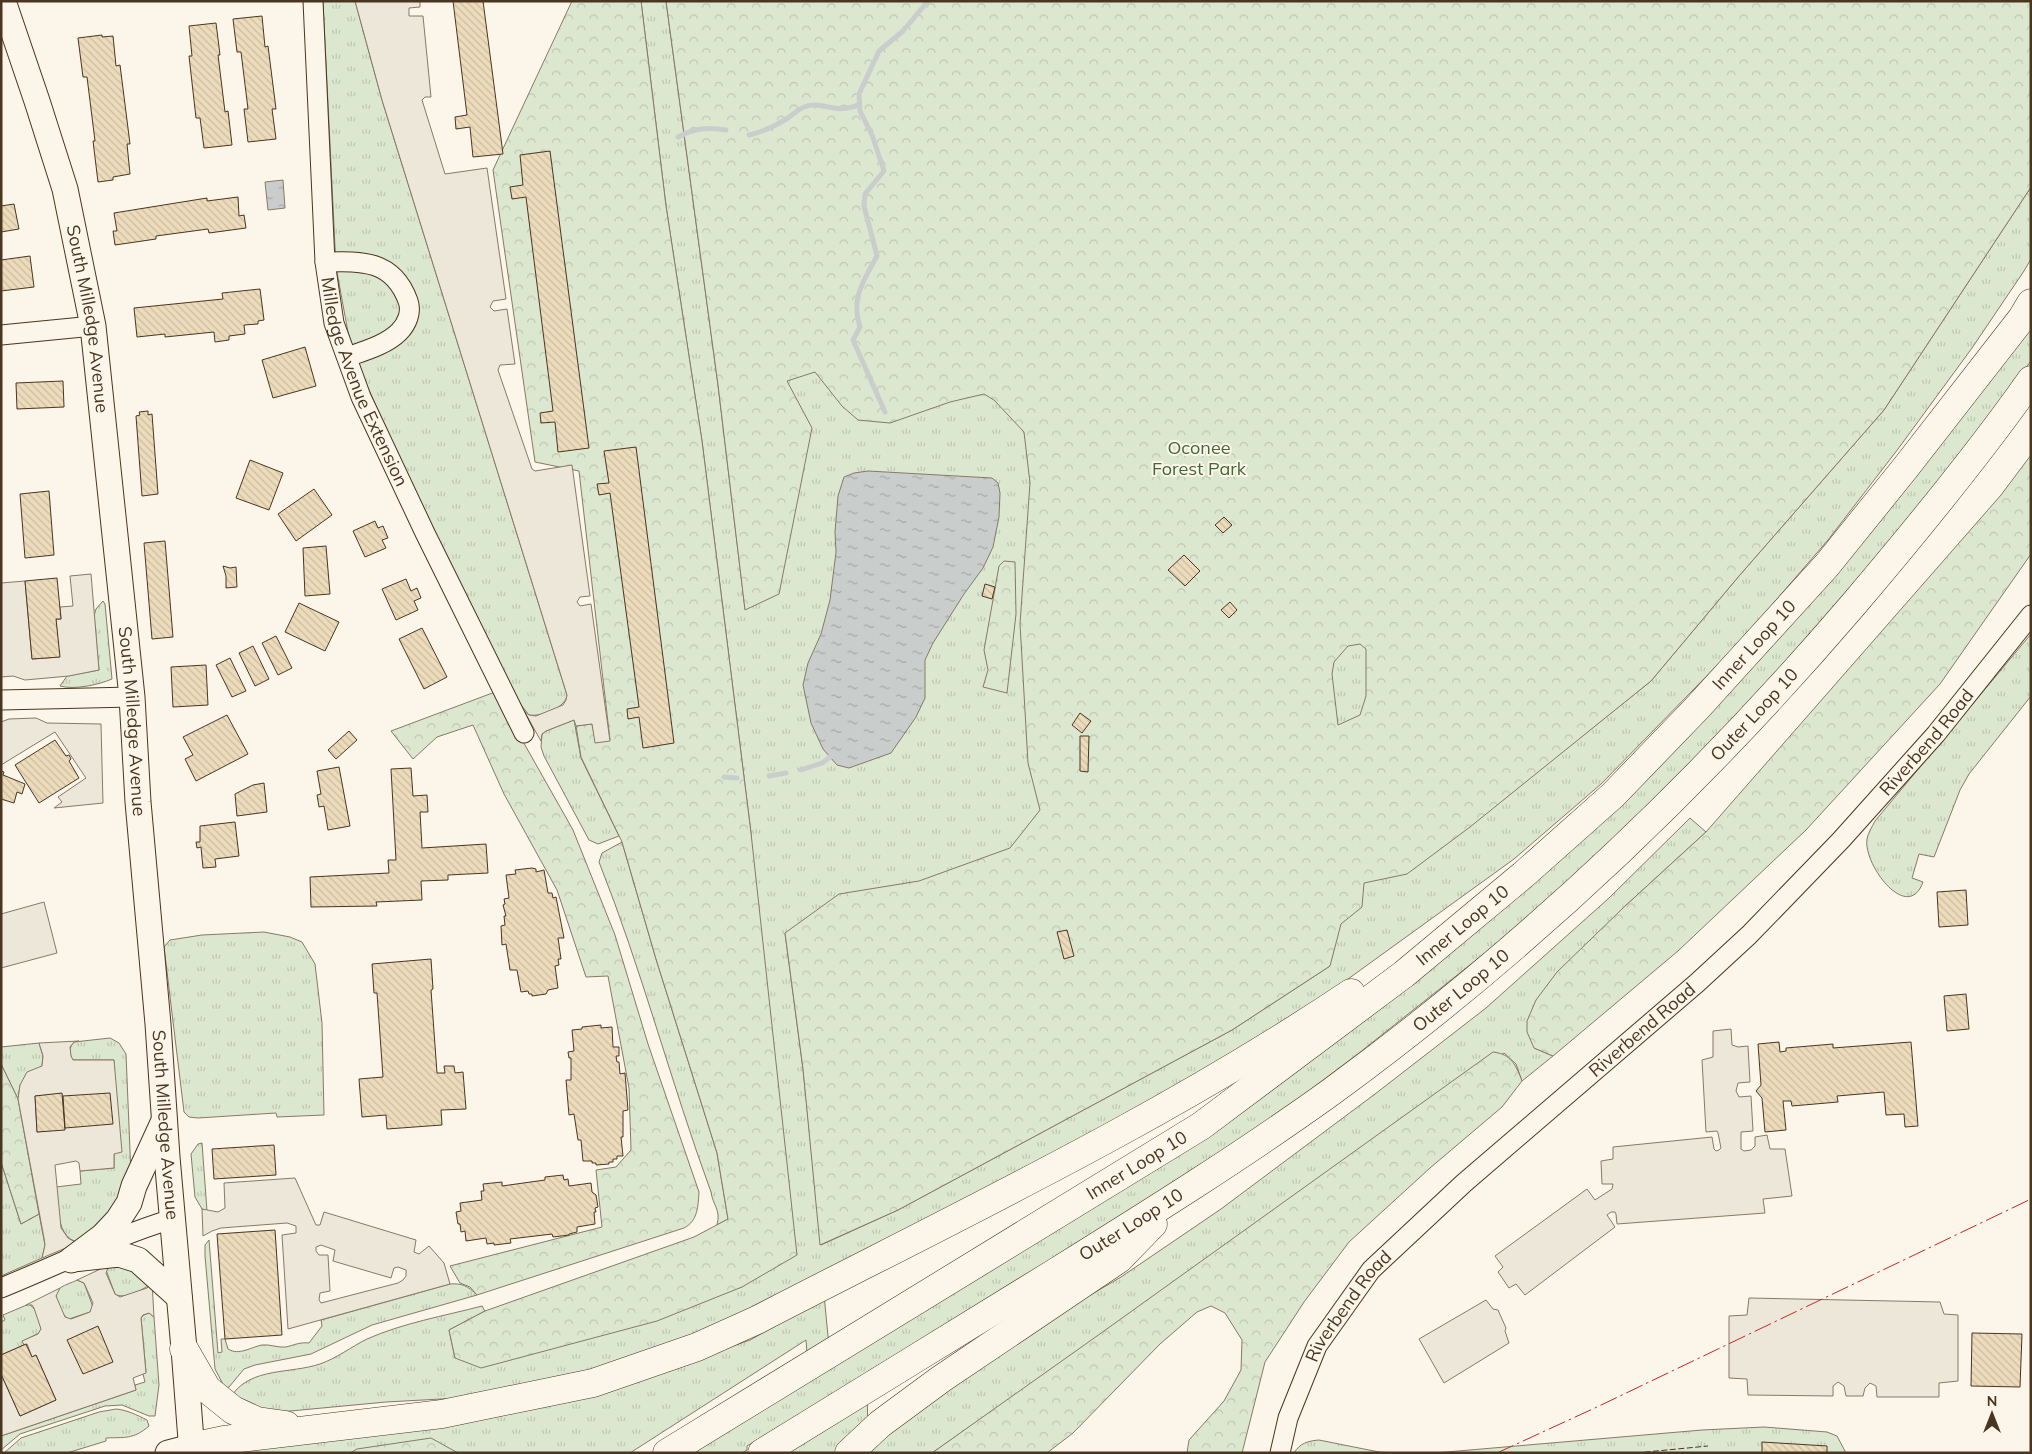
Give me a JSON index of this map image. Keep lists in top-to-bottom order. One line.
{"streets":{"highway":["Inner Loop 10","Outer Loop 10"],"main road":["South Milledge Avenue"],"street":["Milledge Avenue Extension","Riverbend Road"]},"parks":["Oconee Forest Park"],"north":"top"}
